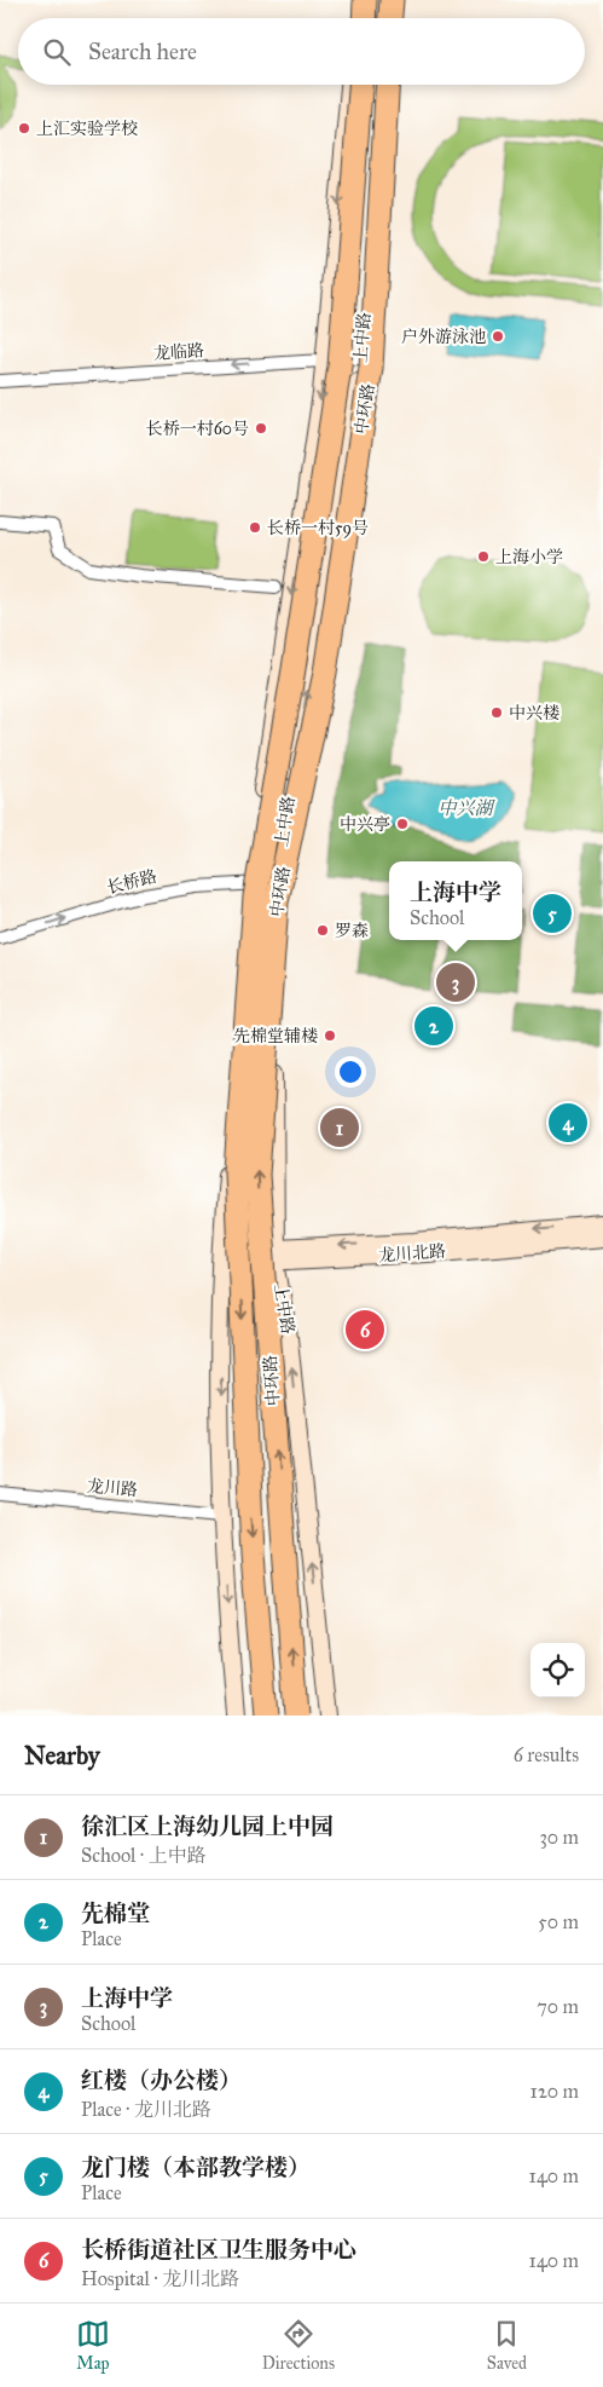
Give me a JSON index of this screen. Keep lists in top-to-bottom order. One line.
{"streets":{"highway":["中环路"],"main road":["上中路","龙川北路"],"street":["龙临路","长桥路","龙川路"]},"crossings":[["上中路","龙临路"],["上中路","长桥路"],["上中路","龙川北路"],["上中路","龙川路"]],"one_way":["龙临路","长桥路"],"water":["中兴湖"],"places":["上汇实验学校","户外游泳池","长桥一村60号","长桥一村59号","上海小学","中兴楼","中兴亭","罗森","先棉堂辅楼"],"page":{"search":"Search here","popup":["上海中学","School"],"pins":["5","3","2","4","1","6"],"heading":["Nearby","6 results"],"list":[{"mark":"1","name":"徐汇区上海幼儿园上中园","note":"School · 上中路","value":"30 m"},{"mark":"2","name":"先棉堂","note":"Place","value":"50 m"},{"mark":"3","name":"上海中学","note":"School","value":"70 m"},{"mark":"4","name":"红楼（办公楼）","note":"Place · 龙川北路","value":"120 m"},{"mark":"5","name":"龙门楼（本部教学楼）","note":"Place","value":"140 m"},{"mark":"6","name":"长桥街道社区卫生服务中心","note":"Hospital · 龙川北路","value":"140 m"}],"nav":["Map","Directions","Saved"]}}
